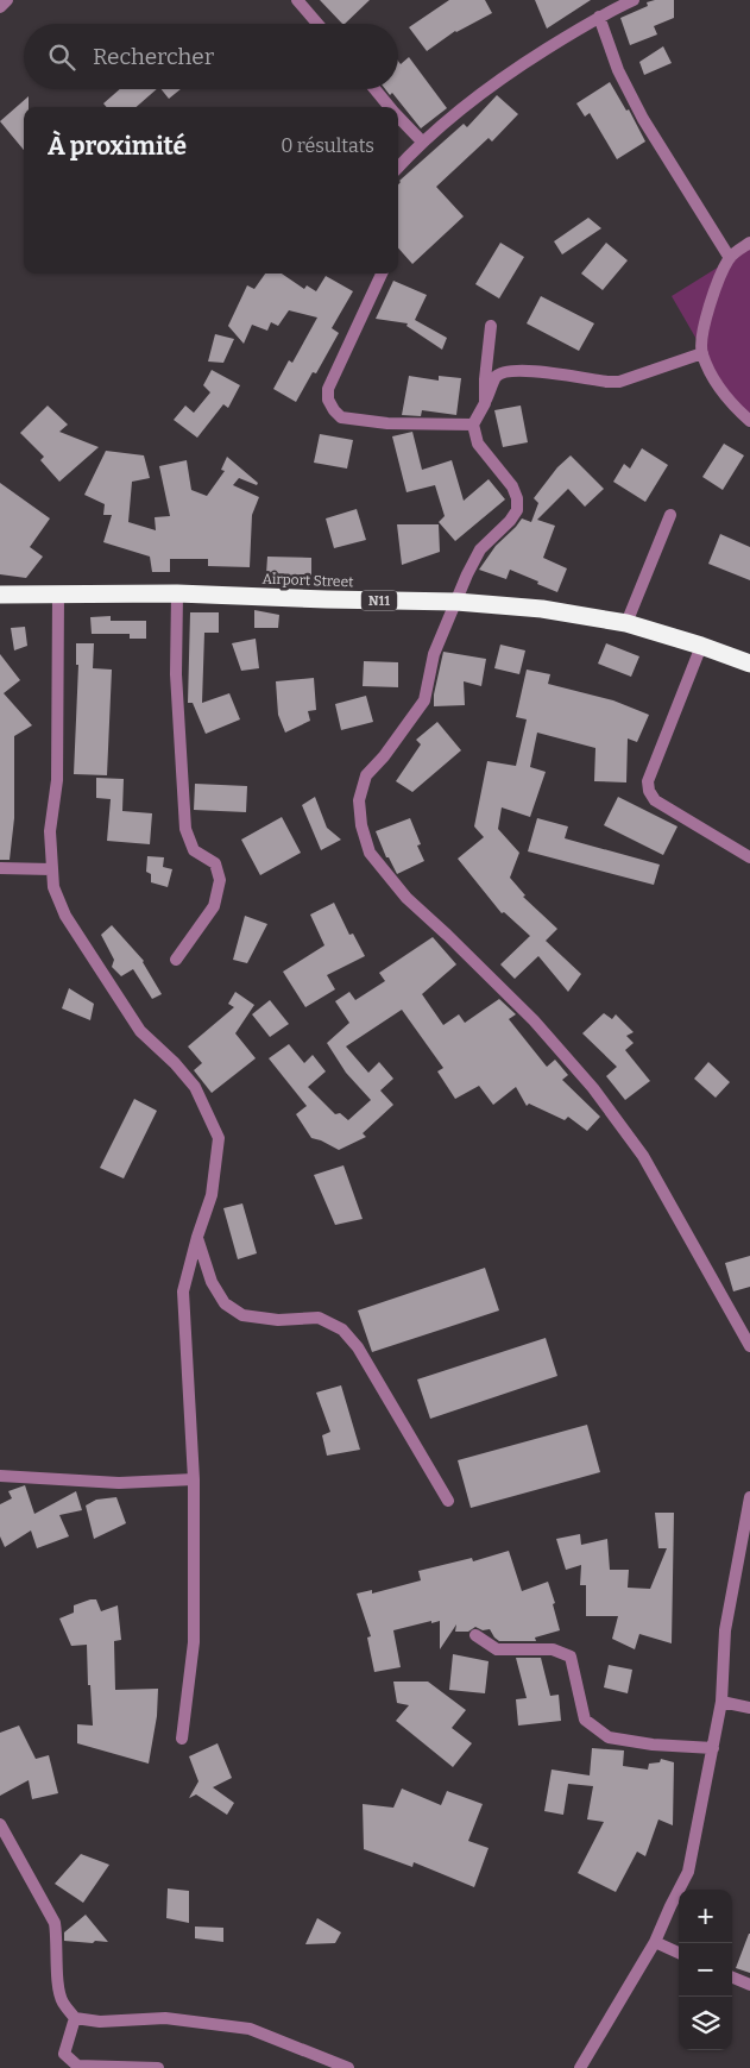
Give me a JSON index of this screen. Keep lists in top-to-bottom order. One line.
{"streets":{"highway":["Airport Street","N11"]},"page":{"search":"Rechercher","heading":["À proximité","0 résultats"],"map_buttons":["+","−"]}}
